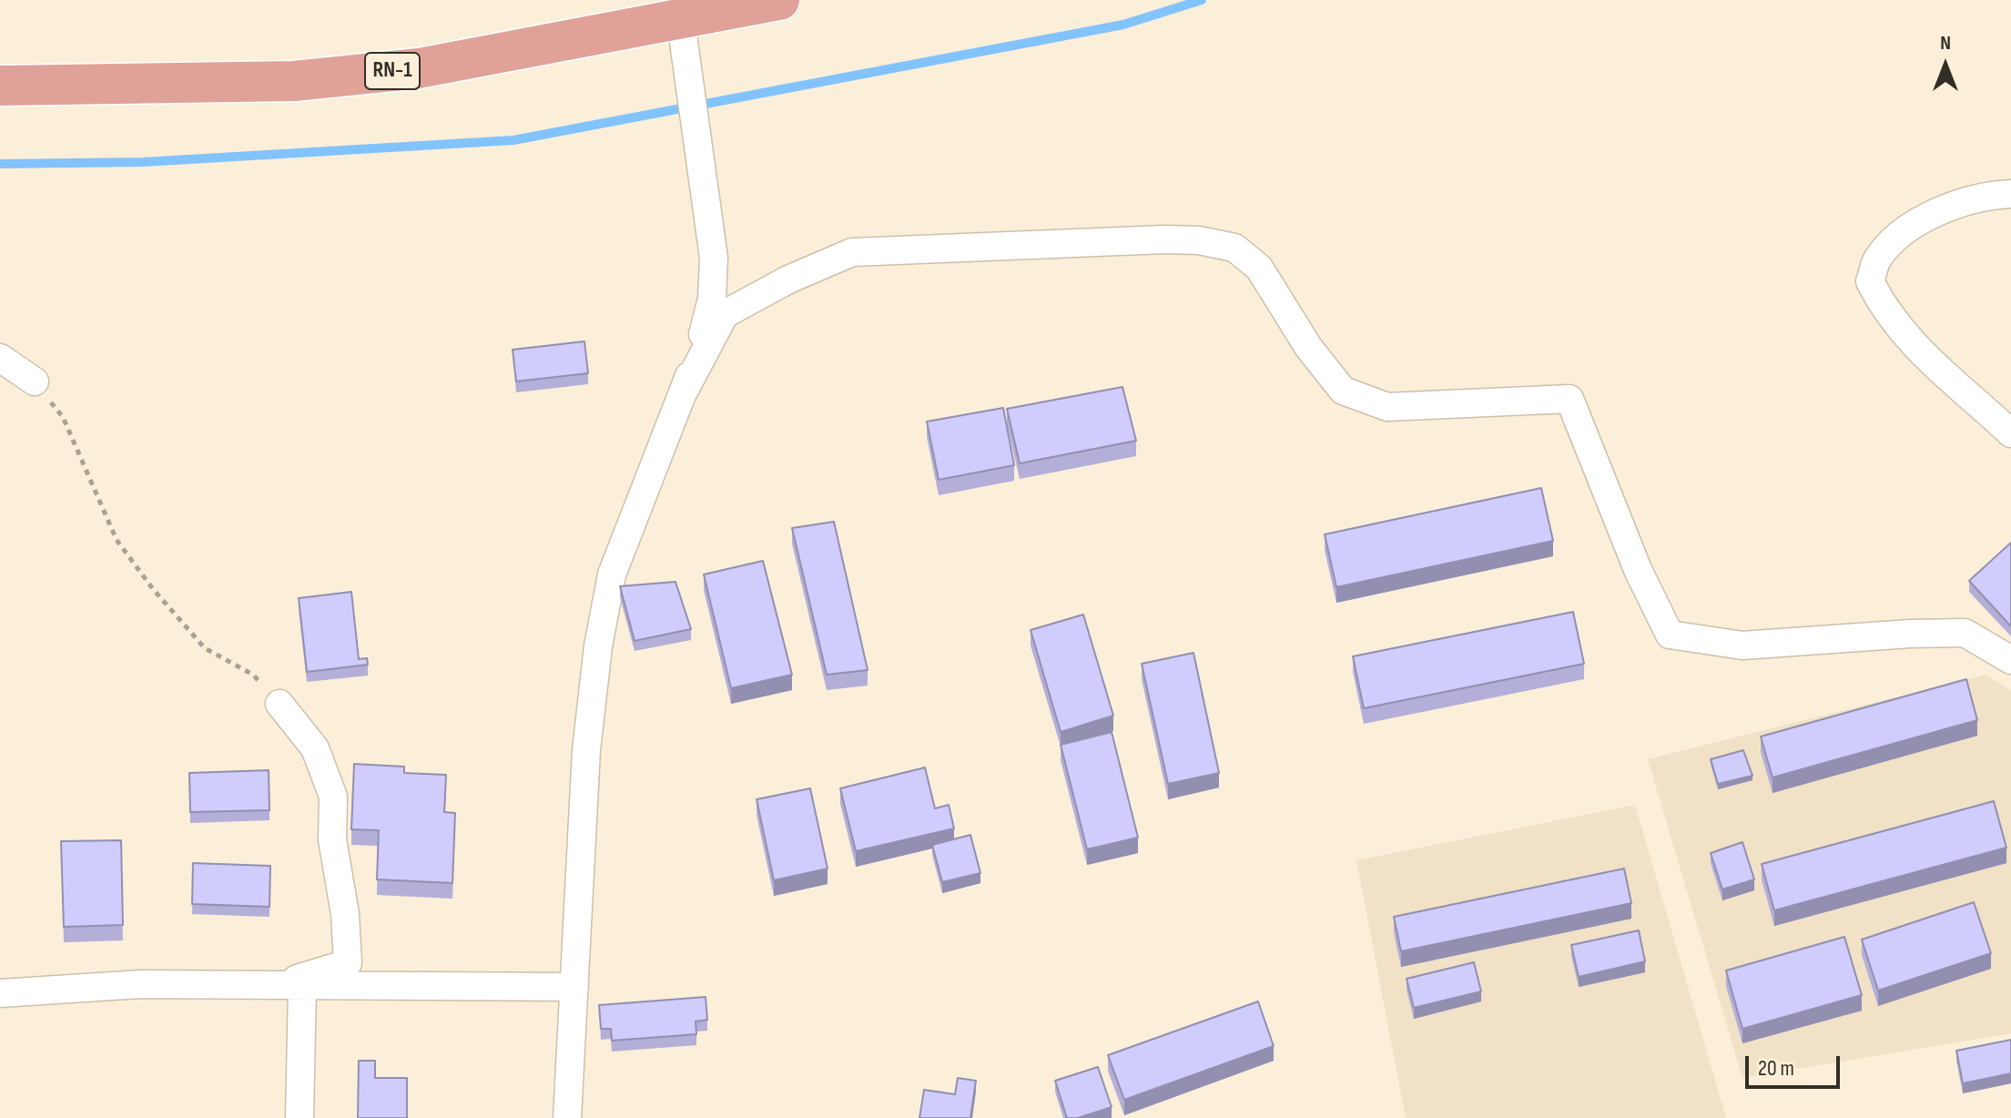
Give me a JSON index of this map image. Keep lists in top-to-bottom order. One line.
{"streets":{"highway":["RN-1"]},"scale_bar":"20 m","north":"top"}
